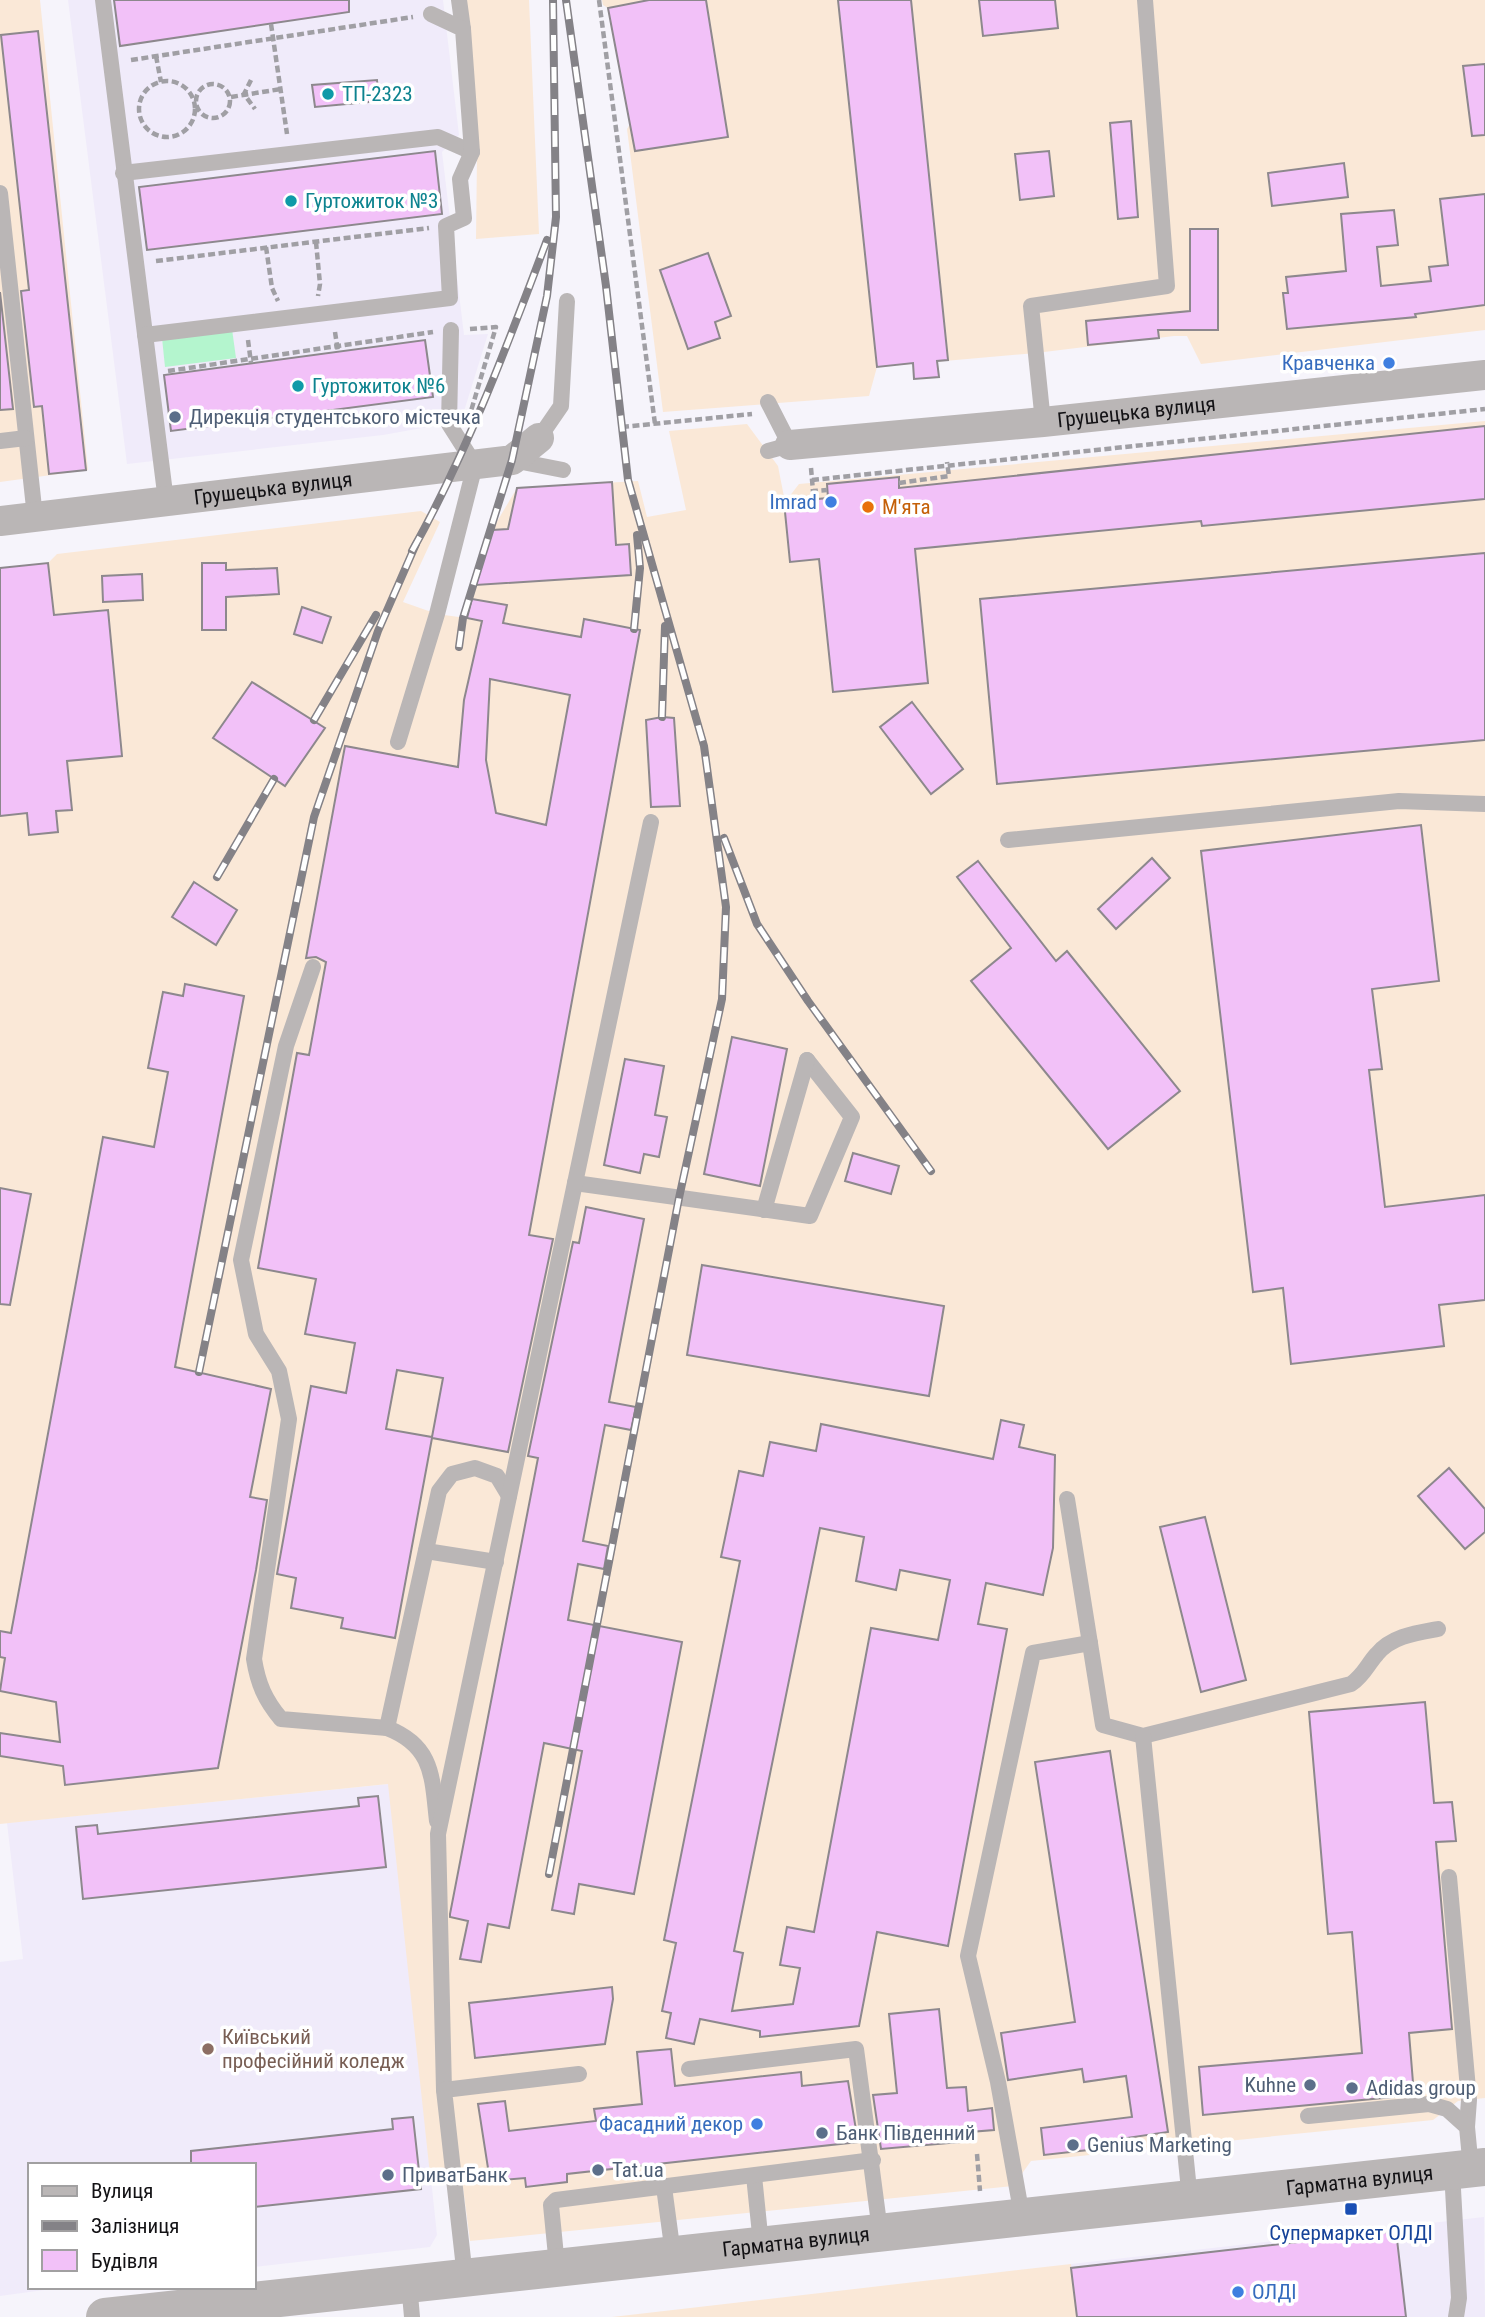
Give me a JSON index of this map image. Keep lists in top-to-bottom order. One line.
{"streets":{"street":["Грушецька вулиця","Гарматна вулиця"]},"places":{"other":["ТП-2323","Гуртожиток №3","Кравченка","Гуртожиток №6","Дирекція студентського містечка","Imrad","М'ята","Київський професійний коледж","Kuhne","Adidas group","Фасадний декор","Банк Південний","Genius Marketing","Tat.ua","ПриватБанк","ОЛДІ"],"transit":["Супермаркет ОЛДІ"]},"legend":["Вулиця","Залізниця","Будівля"]}
